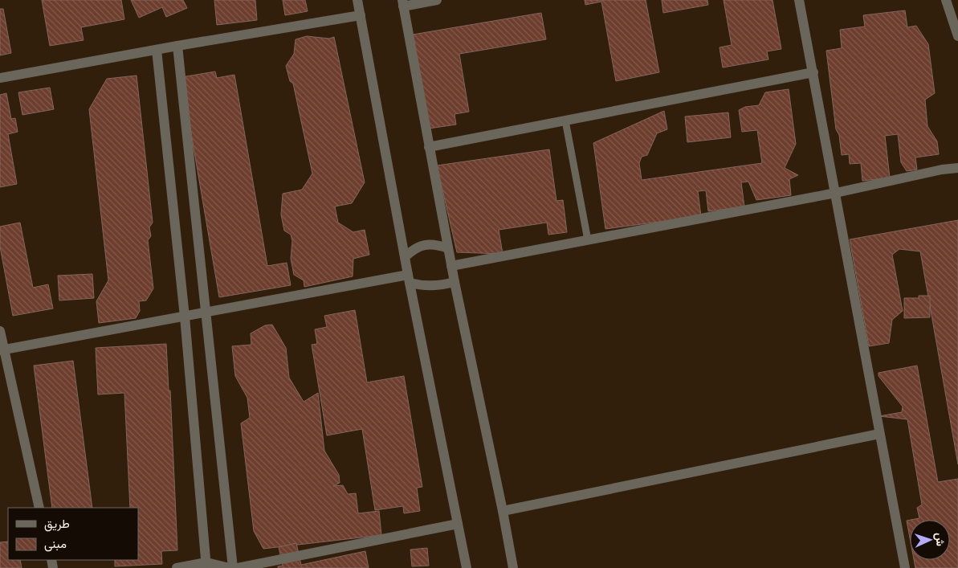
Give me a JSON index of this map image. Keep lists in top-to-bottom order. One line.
{"legend":["طريق","مبنى"],"north":"right"}
